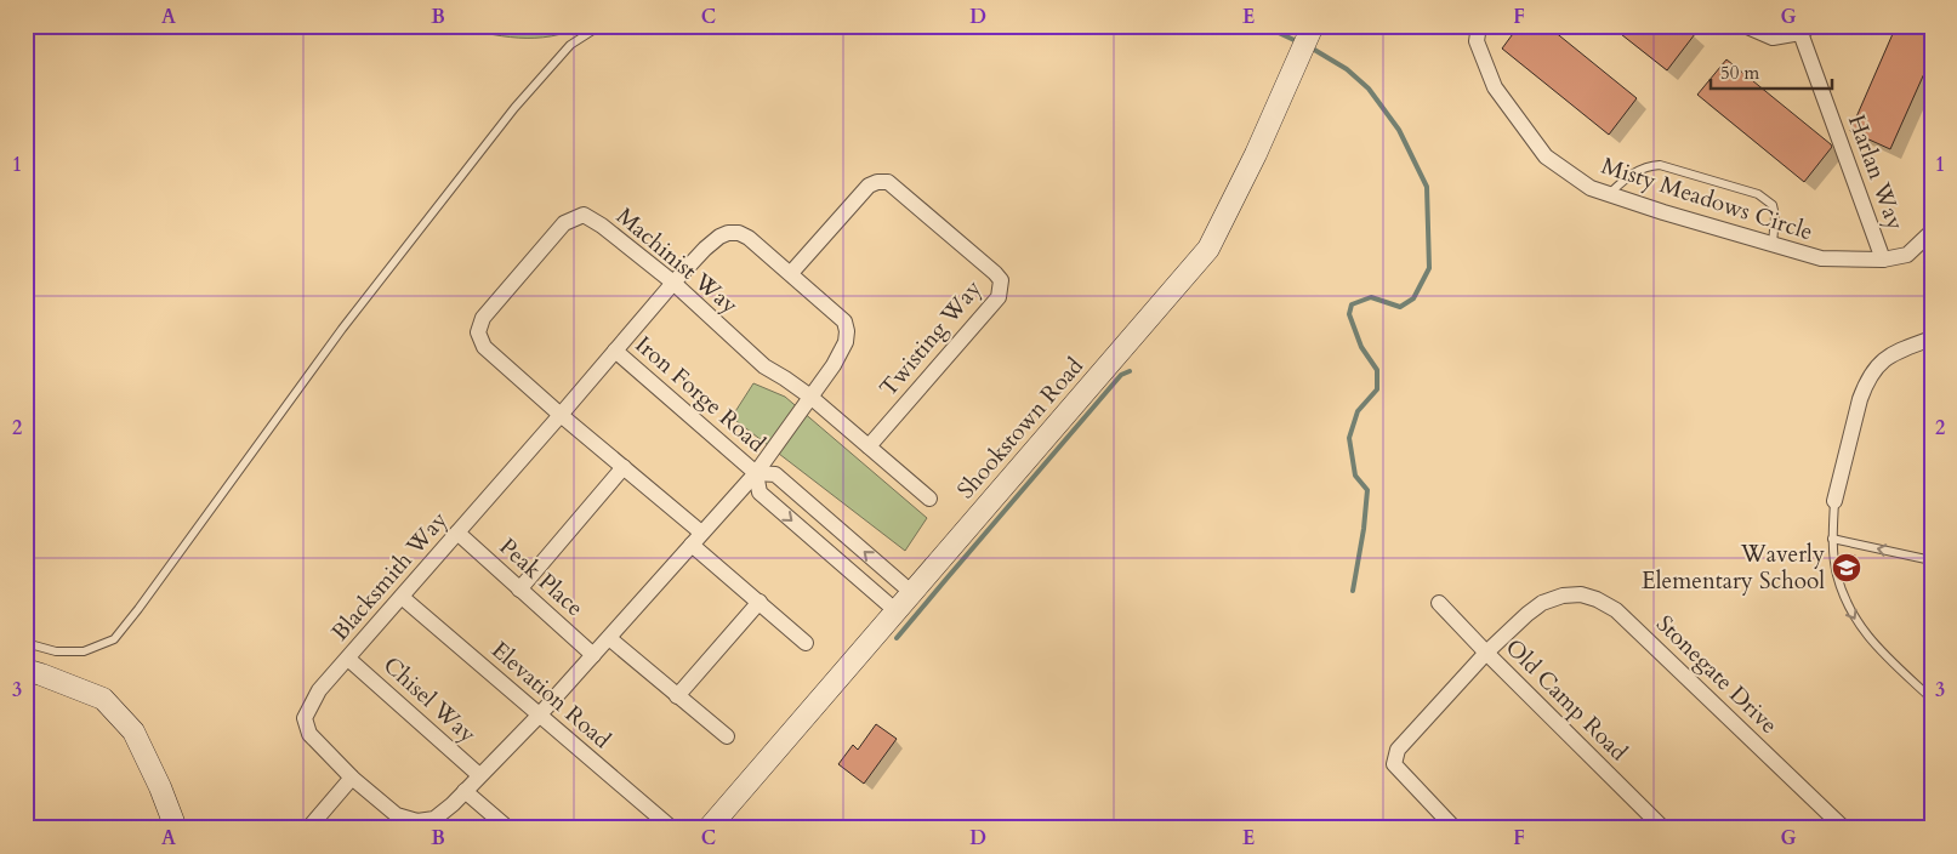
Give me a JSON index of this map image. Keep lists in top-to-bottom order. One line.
{"streets":{"street":["Harlan Way","Misty Meadows Circle","Machinist Way","Twisting Way","Iron Forge Road","Shookstown Road","Blacksmith Way","Peak Place","Stonegate Drive","Elevation Road","Chisel Way","Old Camp Road"]},"crossings":[["Harlan Way","Misty Meadows Circle"],["Machinist Way","Twisting Way"],["Machinist Way","Blacksmith Way"],["Twisting Way","Blacksmith Way"],["Iron Forge Road","Shookstown Road"],["Iron Forge Road","Blacksmith Way"],["Blacksmith Way","Peak Place"],["Blacksmith Way","Elevation Road"],["Blacksmith Way","Chisel Way"],["Stonegate Drive","Old Camp Road"]],"places":{"school or university":["Waverly Elementary School"]},"scale_bar":"50 m","grid":{"columns":["A","B","C","D","E","F","G"],"rows":["1","2","3"]}}
